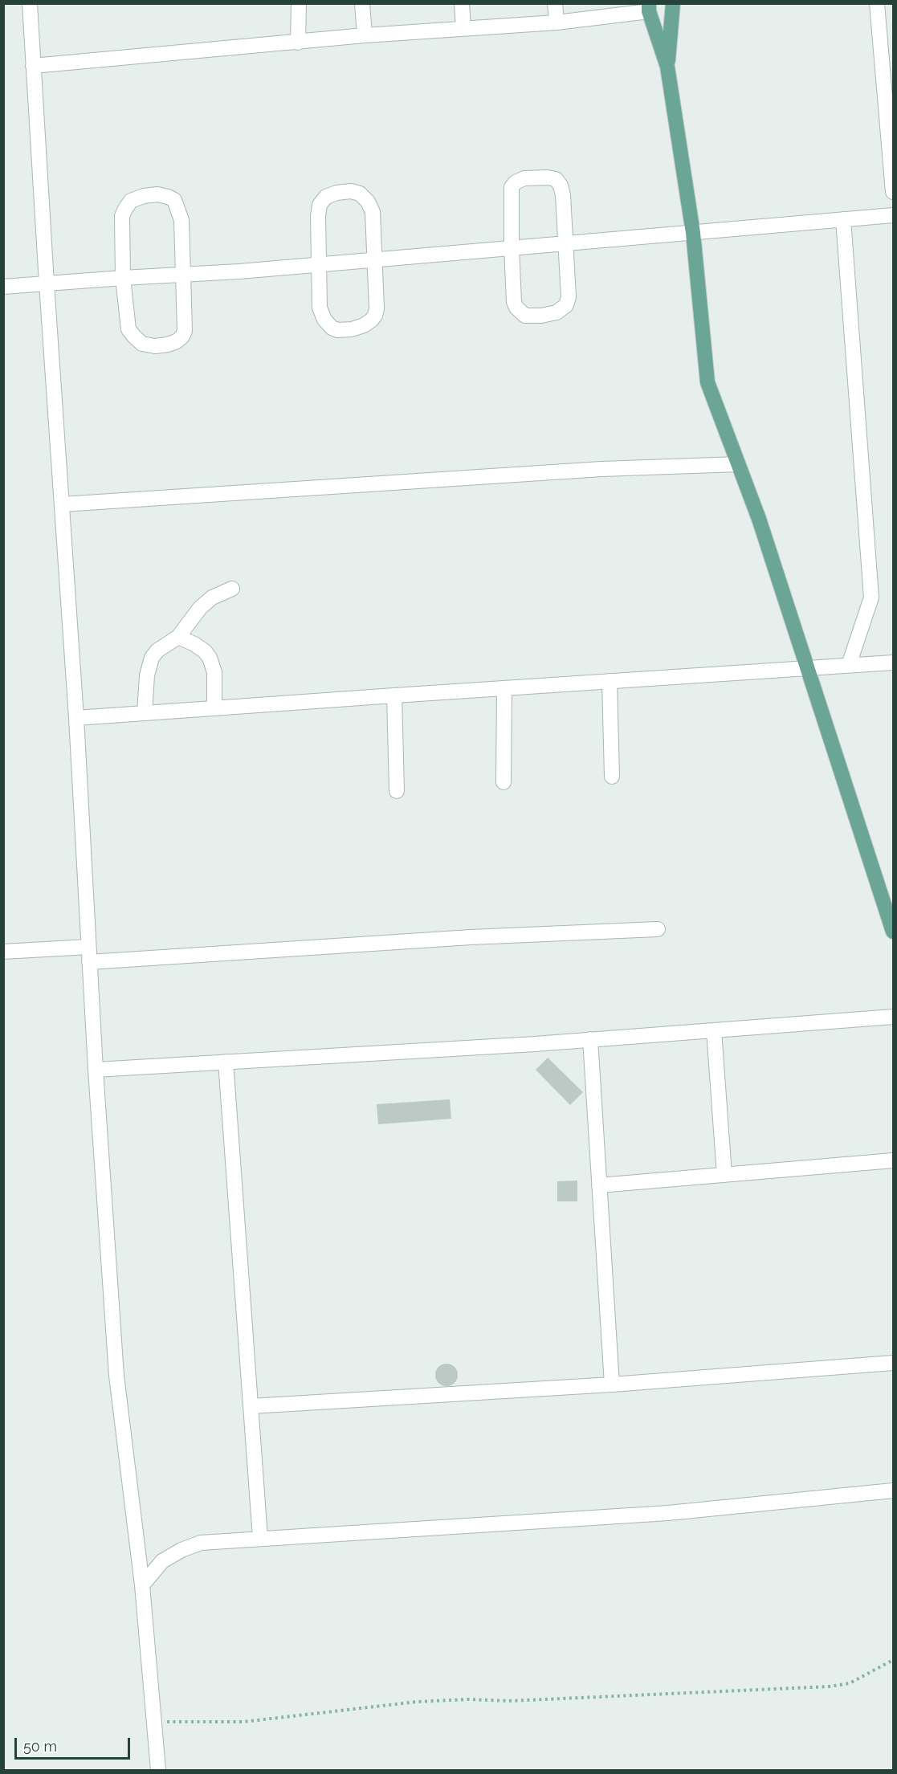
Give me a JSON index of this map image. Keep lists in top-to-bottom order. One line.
{"scale_bar":"50 m"}
